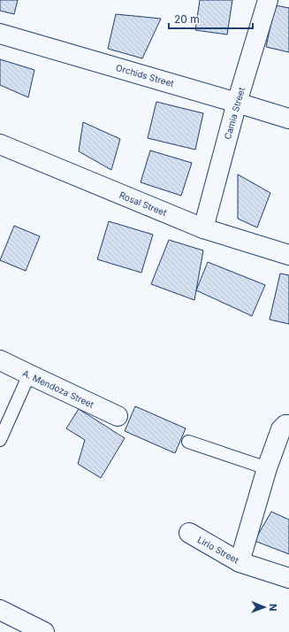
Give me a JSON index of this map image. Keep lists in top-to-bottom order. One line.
{"streets":{"street":["Orchids Street","Camia Street","Rosal Street","A. Mendoza Street","Lirio Street"]},"crossings":[["Orchids Street","Camia Street"],["Camia Street","Rosal Street"]],"scale_bar":"20 m","north":"right"}
